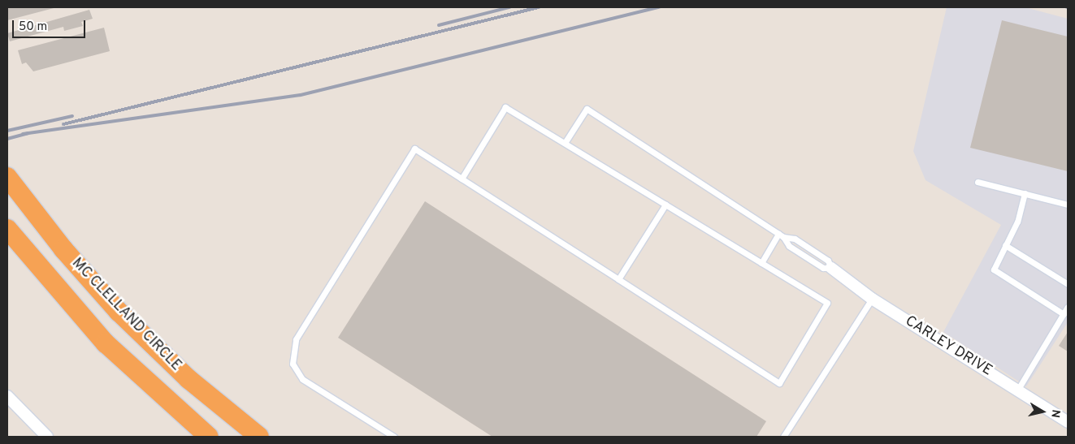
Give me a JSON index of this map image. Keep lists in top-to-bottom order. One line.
{"streets":{"highway":["MC CLELLAND CIRCLE"],"street":["CARLEY DRIVE"]},"scale_bar":"50 m","north":"right"}
